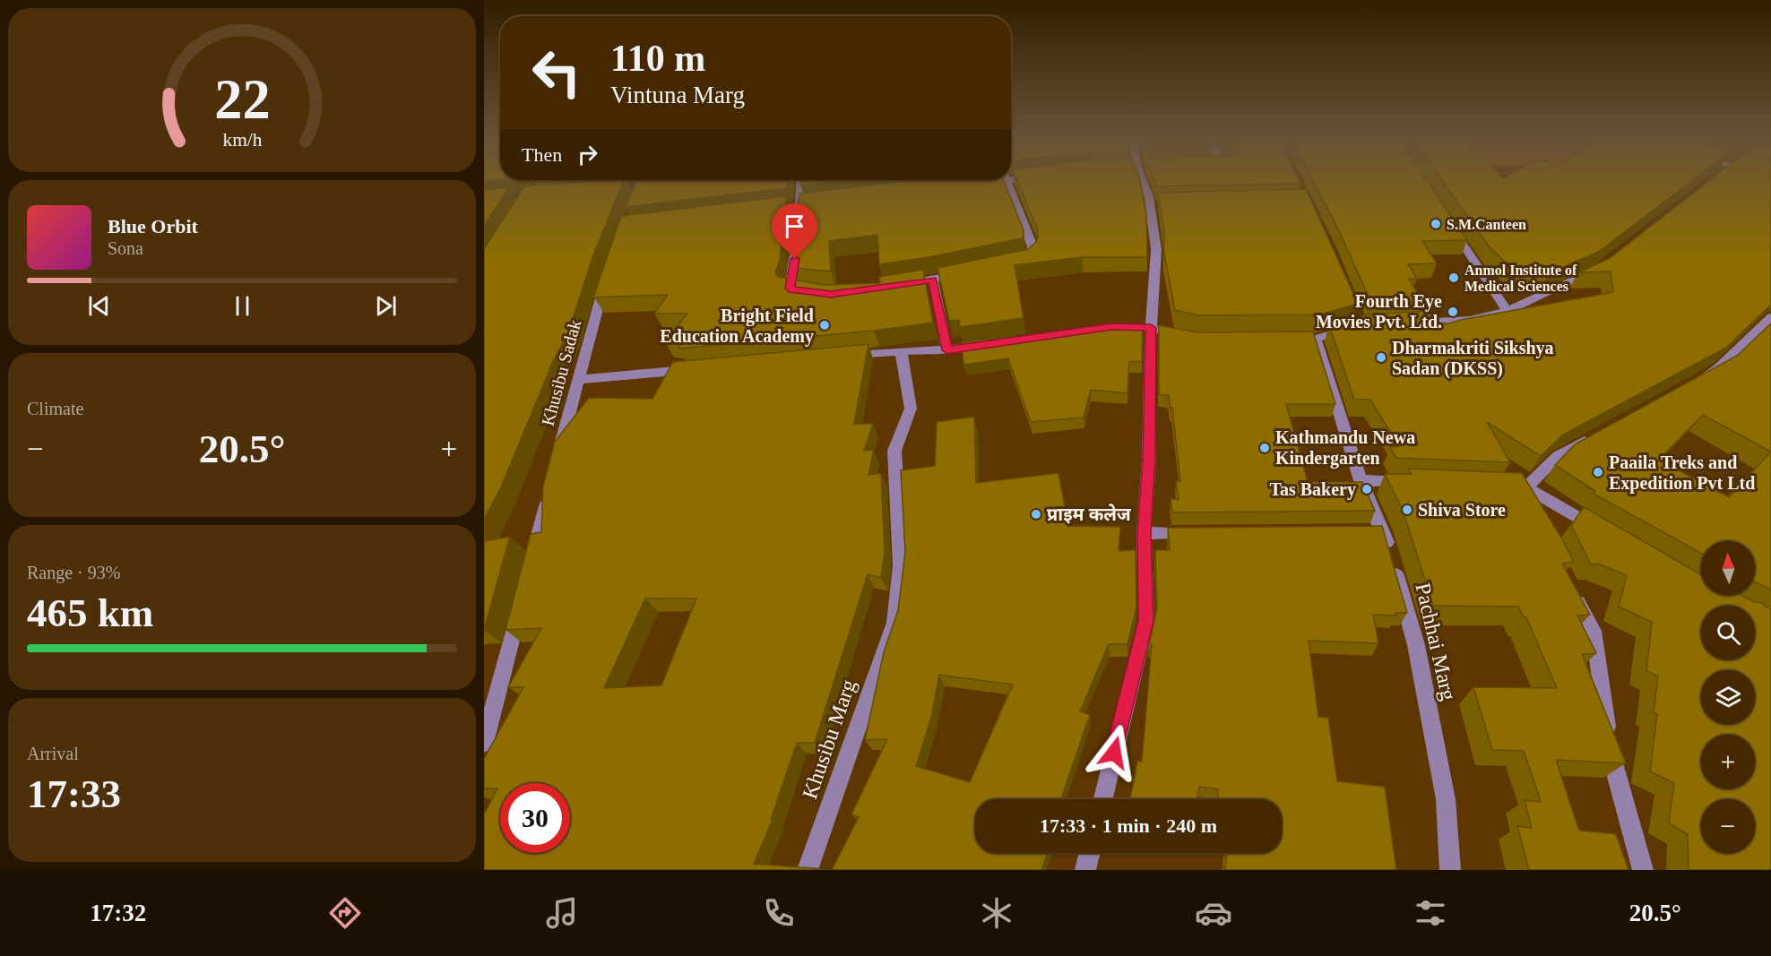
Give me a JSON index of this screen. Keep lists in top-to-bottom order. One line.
{"streets":{"street":["Khusibu Sadak","Pachhai Marg","Khusibu Marg"]},"places":["S.M.Canteen","Anmol Institute of Medical Sciences","Fourth Eye Movies Pvt. Ltd.","Bright Field Education Academy","Dharmakriti Sikshya Sadan (DKSS)","Kathmandu Newa Kindergarten","Paaila Treks and Expedition Pvt Ltd","Tas Bakery","Shiva Store","प्राइम कलेज"],"north":"top","page":{"turn":["110 m","Vintuna Marg"],"then":"Then","song":["Blue Orbit","Sona"],"tile":["Climate",["Range · 93%","465 km"],["Arrival","17:33"]],"heat":["−","20.5°","+"],"map_buttons":["+","−"],"limit":"30","trip":"17:33 · 1 min · 240 m","tabs":["17:32","20.5°"],"gauge":["22","km/h"]}}
